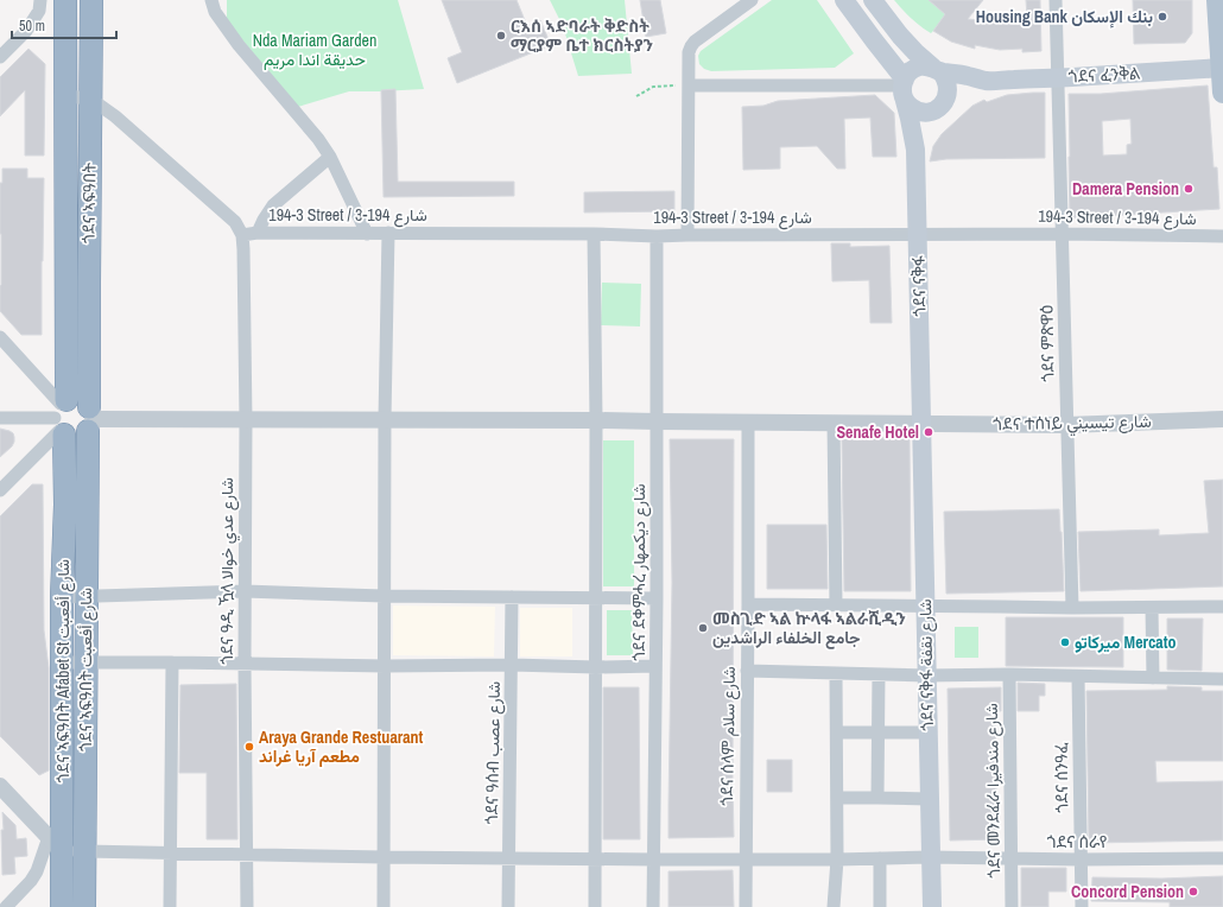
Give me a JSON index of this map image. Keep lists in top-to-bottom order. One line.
{"streets":{"highway":["ጎደና ኣፍዓበት","ጎደና ኣፍዓበት شارع أفعبت","ጎደና ኣፍዓበት Afabet St شارع أفعبت"],"main road":["ጎደና ፈንቅል","ጎደና ናቅፋ","ጎደና ናቅፋ شارع نقفة"],"street":["194-3 Street / شارع 194-3","ጎደና ምጽዋዕ","ጎደና ተሰነይ شارع تيسيني","ጎደና ዓዲ ዃላ شارع عدي خوالا","ጎደና ደቀምሓረ شارع ديكمهار","ጎደና ሰላም شارع سلام","ጎደና ዓሰብ شارع عصب","ጎደና ሰንዓፈ","ጎደና መንደፈራ شارع مندفيرا","ጎደና ሰራየ"]},"crossings":[["ጎደና ፈንቅል","ጎደና ናቅፋ"],["ጎደና ፈንቅል","ጎደና ምጽዋዕ"],["ጎደና ኣፍዓበት","ጎደና ተሰነይ شارع تيسيني"],["ጎደና ኣፍዓበት","ጎደና ኣፍዓበት شارع أفعبت"],["ጎደና ኣፍዓበት","ጎደና ኣፍዓበት Afabet St شارع أفعبت"],["194-3 Street / شارع 194-3","ጎደና ናቅፋ"],["194-3 Street / شارع 194-3","ጎደና ምጽዋዕ"],["194-3 Street / شارع 194-3","ጎደና ዓዲ ዃላ شارع عدي خوالا"],["194-3 Street / شارع 194-3","ጎደና ደቀምሓረ شارع ديكمهار"],["ጎደና ናቅፋ","ጎደና ተሰነይ شارع تيسيني"],["ጎደና ናቅፋ","ጎደና ናቅፋ شارع نقفة"],["ጎደና ምጽዋዕ","ጎደና ተሰነይ شارع تيسيني"],["ጎደና ተሰነይ شارع تيسيني","ጎደና ዓዲ ዃላ شارع عدي خوالا"],["ጎደና ተሰነይ شارع تيسيني","ጎደና ደቀምሓረ شارع ديكمهار"],["ጎደና ተሰነይ شارع تيسيني","ጎደና ናቅፋ شارع نقفة"],["ጎደና ተሰነይ شارع تيسيني","ጎደና ኣፍዓበት شارع أفعبت"],["ጎደና ተሰነይ شارع تيسيني","ጎደና ኣፍዓበት Afabet St شارع أفعبت"],["ጎደና ተሰነይ شارع تيسيني","ጎደና ሰላም شارع سلام"],["ጎደና ዓዲ ዃላ شارع عدي خوالا","ጎደና ሰራየ"],["ጎደና ደቀምሓረ شارع ديكمهار","ጎደና ሰራየ"],["ጎደና ናቅፋ شارع نقفة","ጎደና ሰራየ"],["ጎደና ኣፍዓበት شارع أفعبت","ጎደና ኣፍዓበት Afabet St شارع أفعبت"],["ጎደና ኣፍዓበት شارع أفعبت","ጎደና ሰራየ"],["ጎደና ሰላም شارع سلام","ጎደና ሰራየ"],["ጎደና ዓሰብ شارع عصب","ጎደና ሰራየ"],["ጎደና ሰንዓፈ","ጎደና ሰራየ"],["ጎደና መንደፈራ شارع مندفيرا","ጎደና ሰራየ"]],"parks":["Nda Mariam Garden حديقة اندا مريم"],"places":["Housing Bank بنك الإسكان","ርእሰ ኣድባራት ቅድስት ማርያም ቤተ ክርስትያን","Damera Pension","Senafe Hotel","መስጊድ ኣል ኵላፋ ኣልራሺዲን جامع الخلفاء الراشدين","ميركاتو Mercato","Araya Grande Restuarant مطعم آريا غراند","Concord Pension"],"scale_bar":"50 m"}
